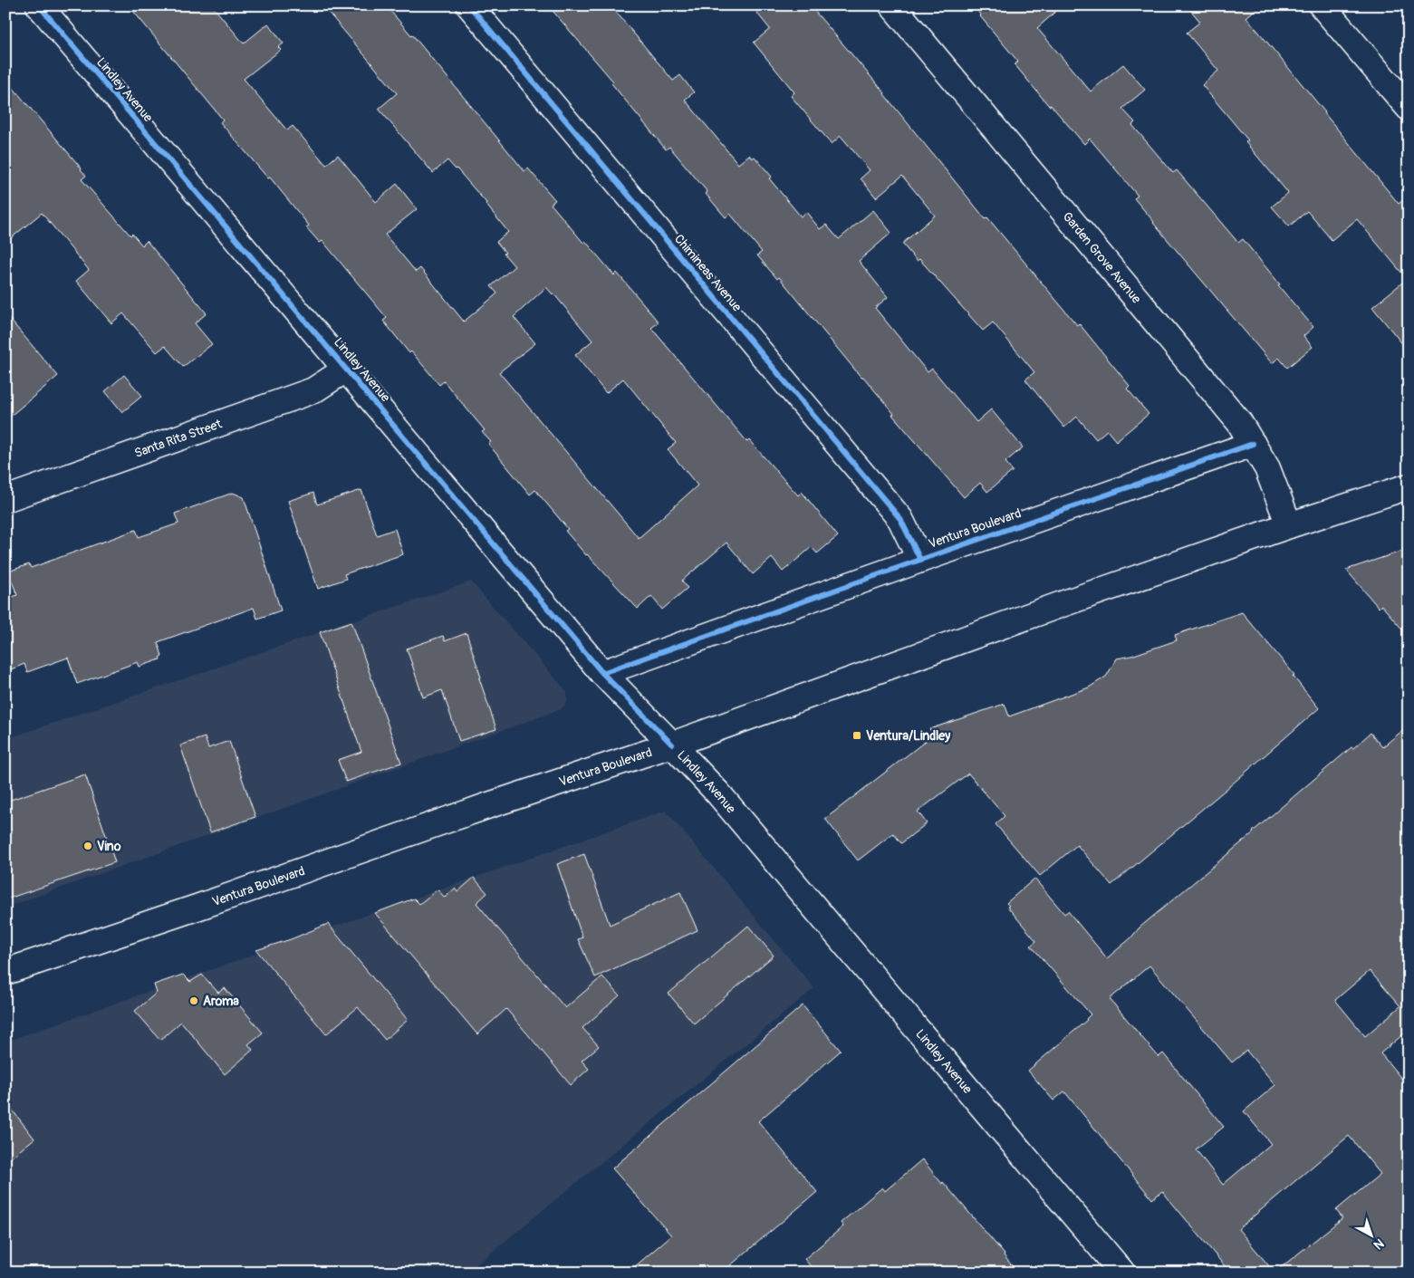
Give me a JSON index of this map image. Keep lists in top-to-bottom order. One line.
{"streets":{"street":["Lindley Avenue","Garden Grove Avenue","Chimineas Avenue","Santa Rita Street","Ventura Boulevard"]},"crossings":[["Lindley Avenue","Santa Rita Street"],["Lindley Avenue","Ventura Boulevard"],["Garden Grove Avenue","Ventura Boulevard"],["Chimineas Avenue","Ventura Boulevard"]],"places":{"transit":["Ventura/Lindley"],"other":["Vino","Aroma"]},"north":"bottom right"}
